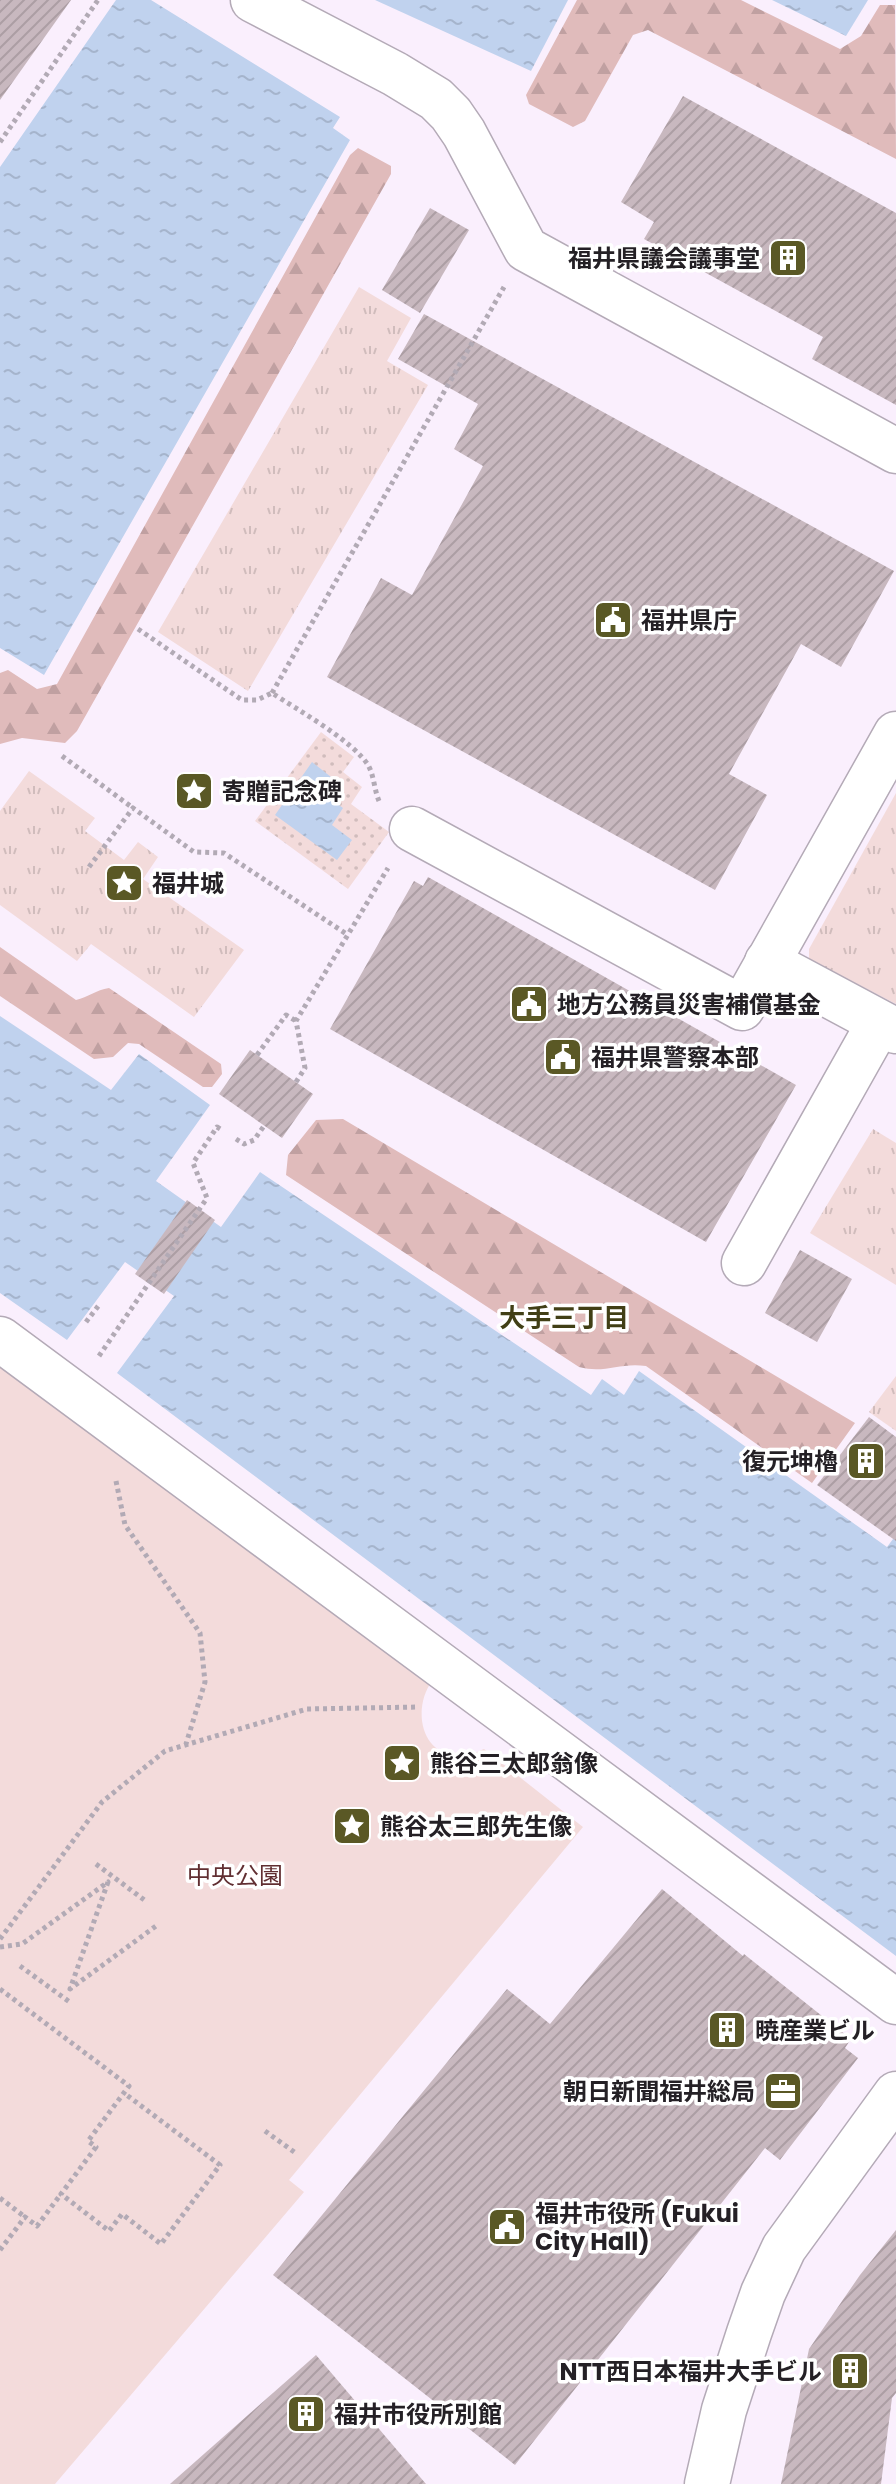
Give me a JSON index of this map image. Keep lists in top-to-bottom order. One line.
{"districts":["大手三丁目"],"parks":["中央公園"],"places":{"building":["福井県議会議事堂","復元坤櫓","暁産業ビル","NTT西日本福井大手ビル","福井市役所別館"],"public building":["福井県庁","地方公務員災害補償基金","福井県警察本部","福井市役所 (Fukui City Hall)"],"place":["寄贈記念碑","福井城","熊谷三太郎翁像","熊谷太三郎先生像"],"office":["朝日新聞福井総局"]}}
